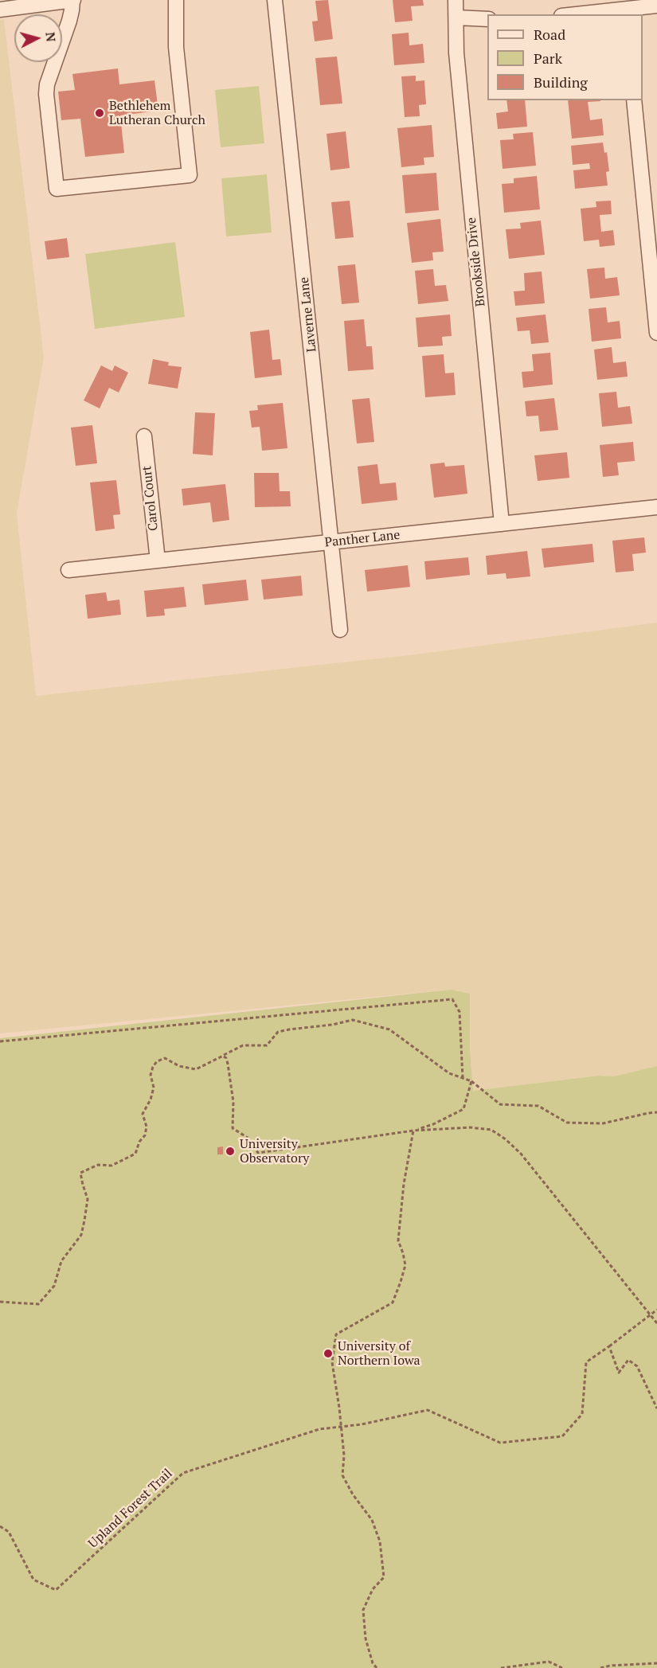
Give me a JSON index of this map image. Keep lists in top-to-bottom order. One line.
{"streets":{"street":["Brookside Drive","Laverne Lane","Carol Court","Panther Lane"],"path":["Upland Forest Trail"]},"crossings":[["Brookside Drive","Panther Lane"],["Laverne Lane","Panther Lane"],["Carol Court","Panther Lane"]],"places":["Bethlehem Lutheran Church","University Observatory","University of Northern Iowa"],"legend":["Road","Park","Building"],"north":"right"}
